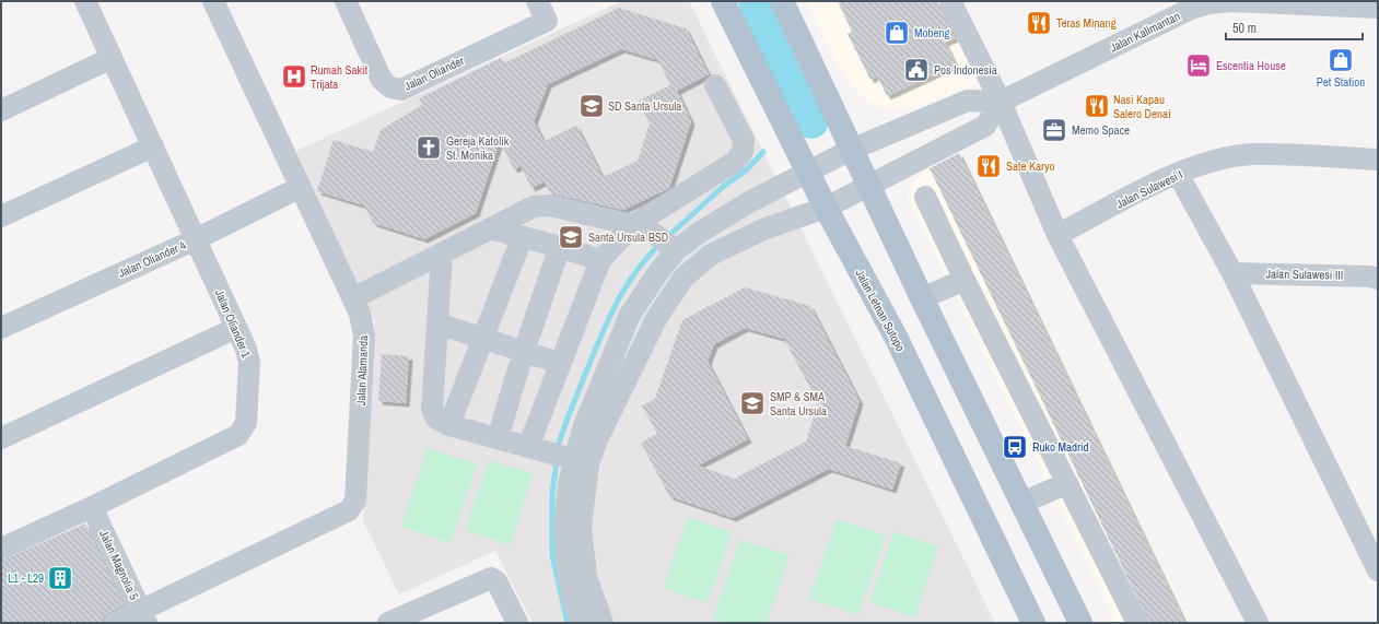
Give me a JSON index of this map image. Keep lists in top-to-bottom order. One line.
{"streets":{"main road":["Jalan Letnan Sutopo"],"street":["Jalan Kalimantan","Jalan Oliander","Jalan Sulawesi I","Jalan Oliander 4","Jalan Sulawesi III","Jalan Oliander 1","Jalan Alamanda","Jalan Magnolia 5"]},"crossings":[["Jalan Kalimantan","Jalan Letnan Sutopo"],["Jalan Oliander 4","Jalan Oliander 1"],["Jalan Oliander 4","Jalan Alamanda"],["Jalan Oliander 1","Jalan Magnolia 5"],["Jalan Alamanda","Jalan Magnolia 5"]],"places":{"restaurant":["Teras Minang","Nasi Kapau Salero Denai","Sate Karyo"],"shop":["Mobeng","Pet Station"],"hotel":["Escentia House"],"public building":["Pos Indonesia"],"hospital":["Rumah Sakit Trijata"],"school or university":["SD Santa Ursula","Santa Ursula BSD","SMP & SMA Santa Ursula"],"office":["Memo Space"],"church":["Gereja Katolik St. Monika"],"bus stop":["Ruko Madrid"],"building":["L1 - L29"]},"scale_bar":"50 m"}
